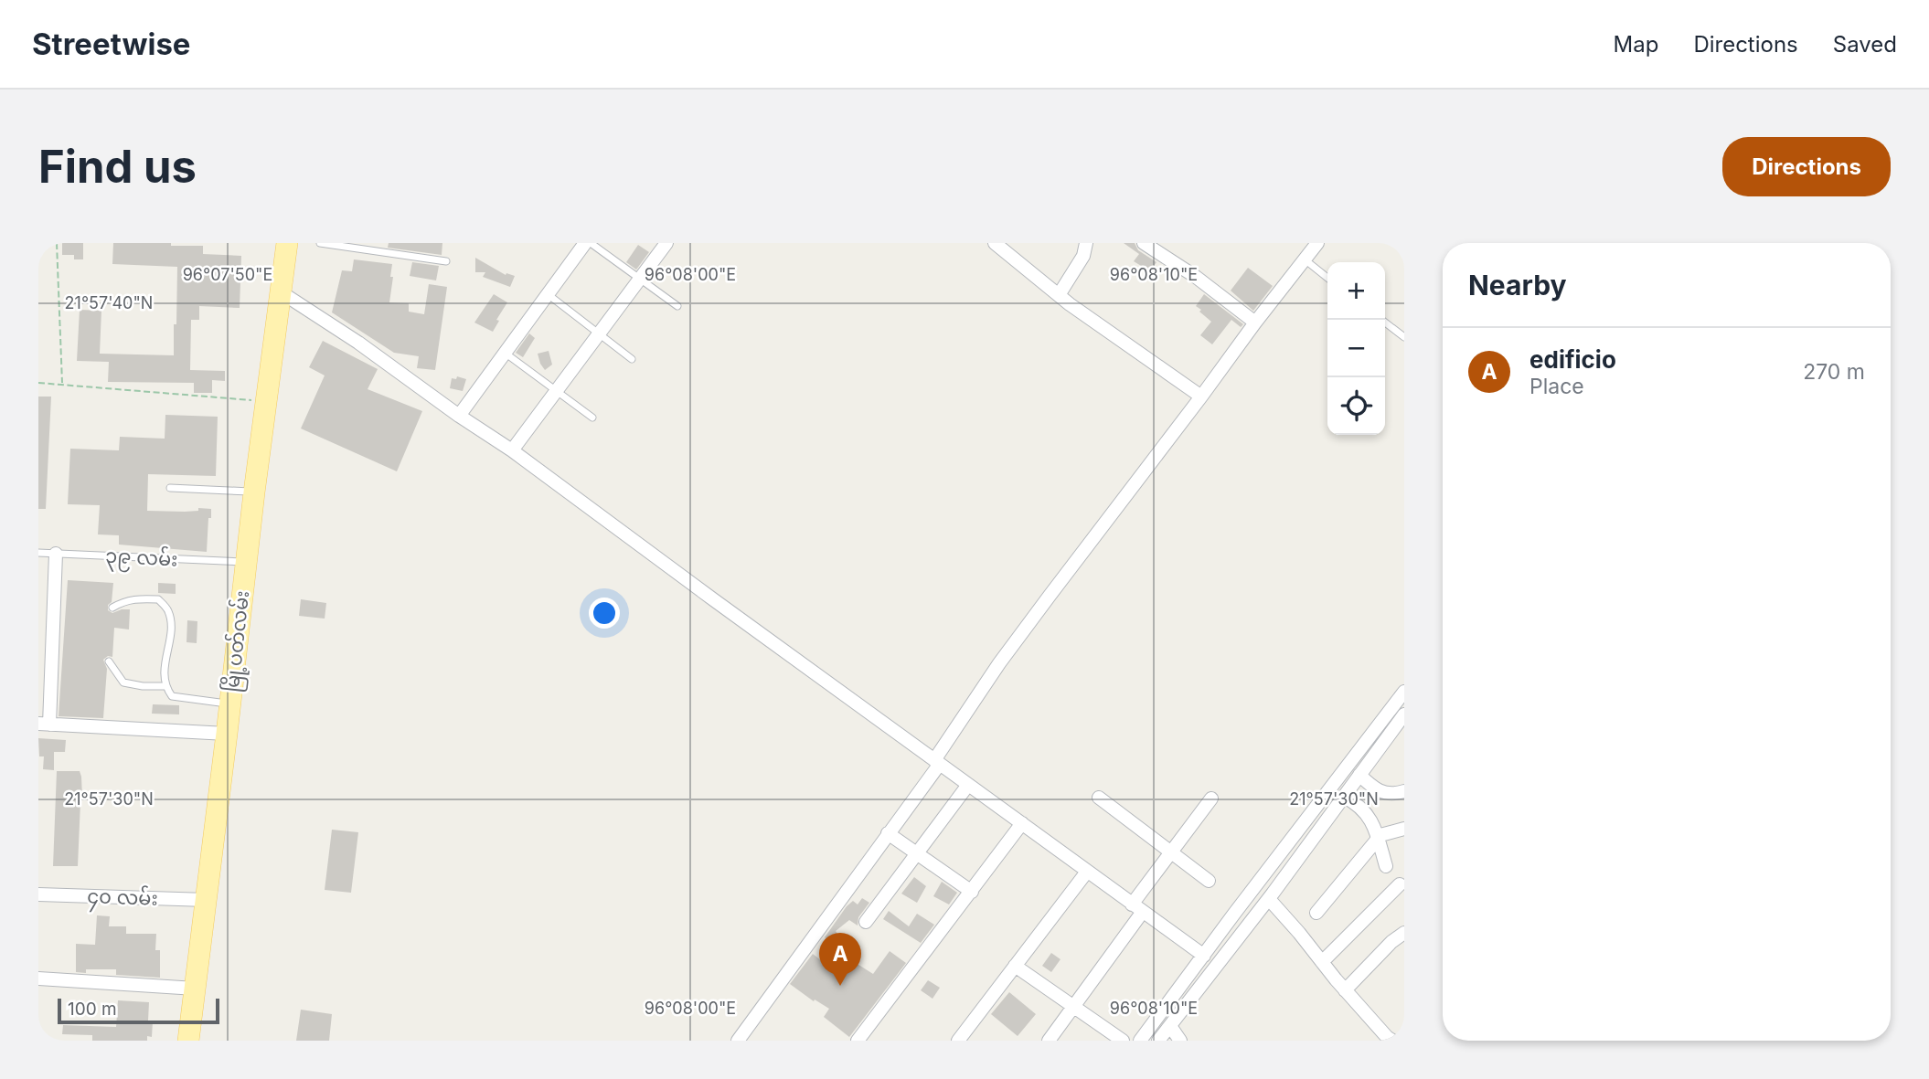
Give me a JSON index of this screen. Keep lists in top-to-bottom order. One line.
{"streets":{"main road":["မြို့ပတ်လမ်း"],"street":["၄၀ လမ်း"],"lane":["၃၉ လမ်း"]},"crossings":[["၃၉ လမ်း","မြို့ပတ်လမ်း"],["မြို့ပတ်လမ်း","၄၀ လမ်း"]],"scale_bar":"100 m","page":{"header":"Streetwise","nav":["Map","Directions","Saved"],"buttons":"Directions","title":"Find us","heading":"Nearby","map_buttons":["+","−"],"list":[{"mark":"A","name":"edificio","note":"Place","value":"270 m"}],"pins":"A","scale":"100 m"},"coordinates":["96°07'50\"E","96°08'00\"E","96°08'10\"E","21°57'40\"N","21°57'30\"N"]}
